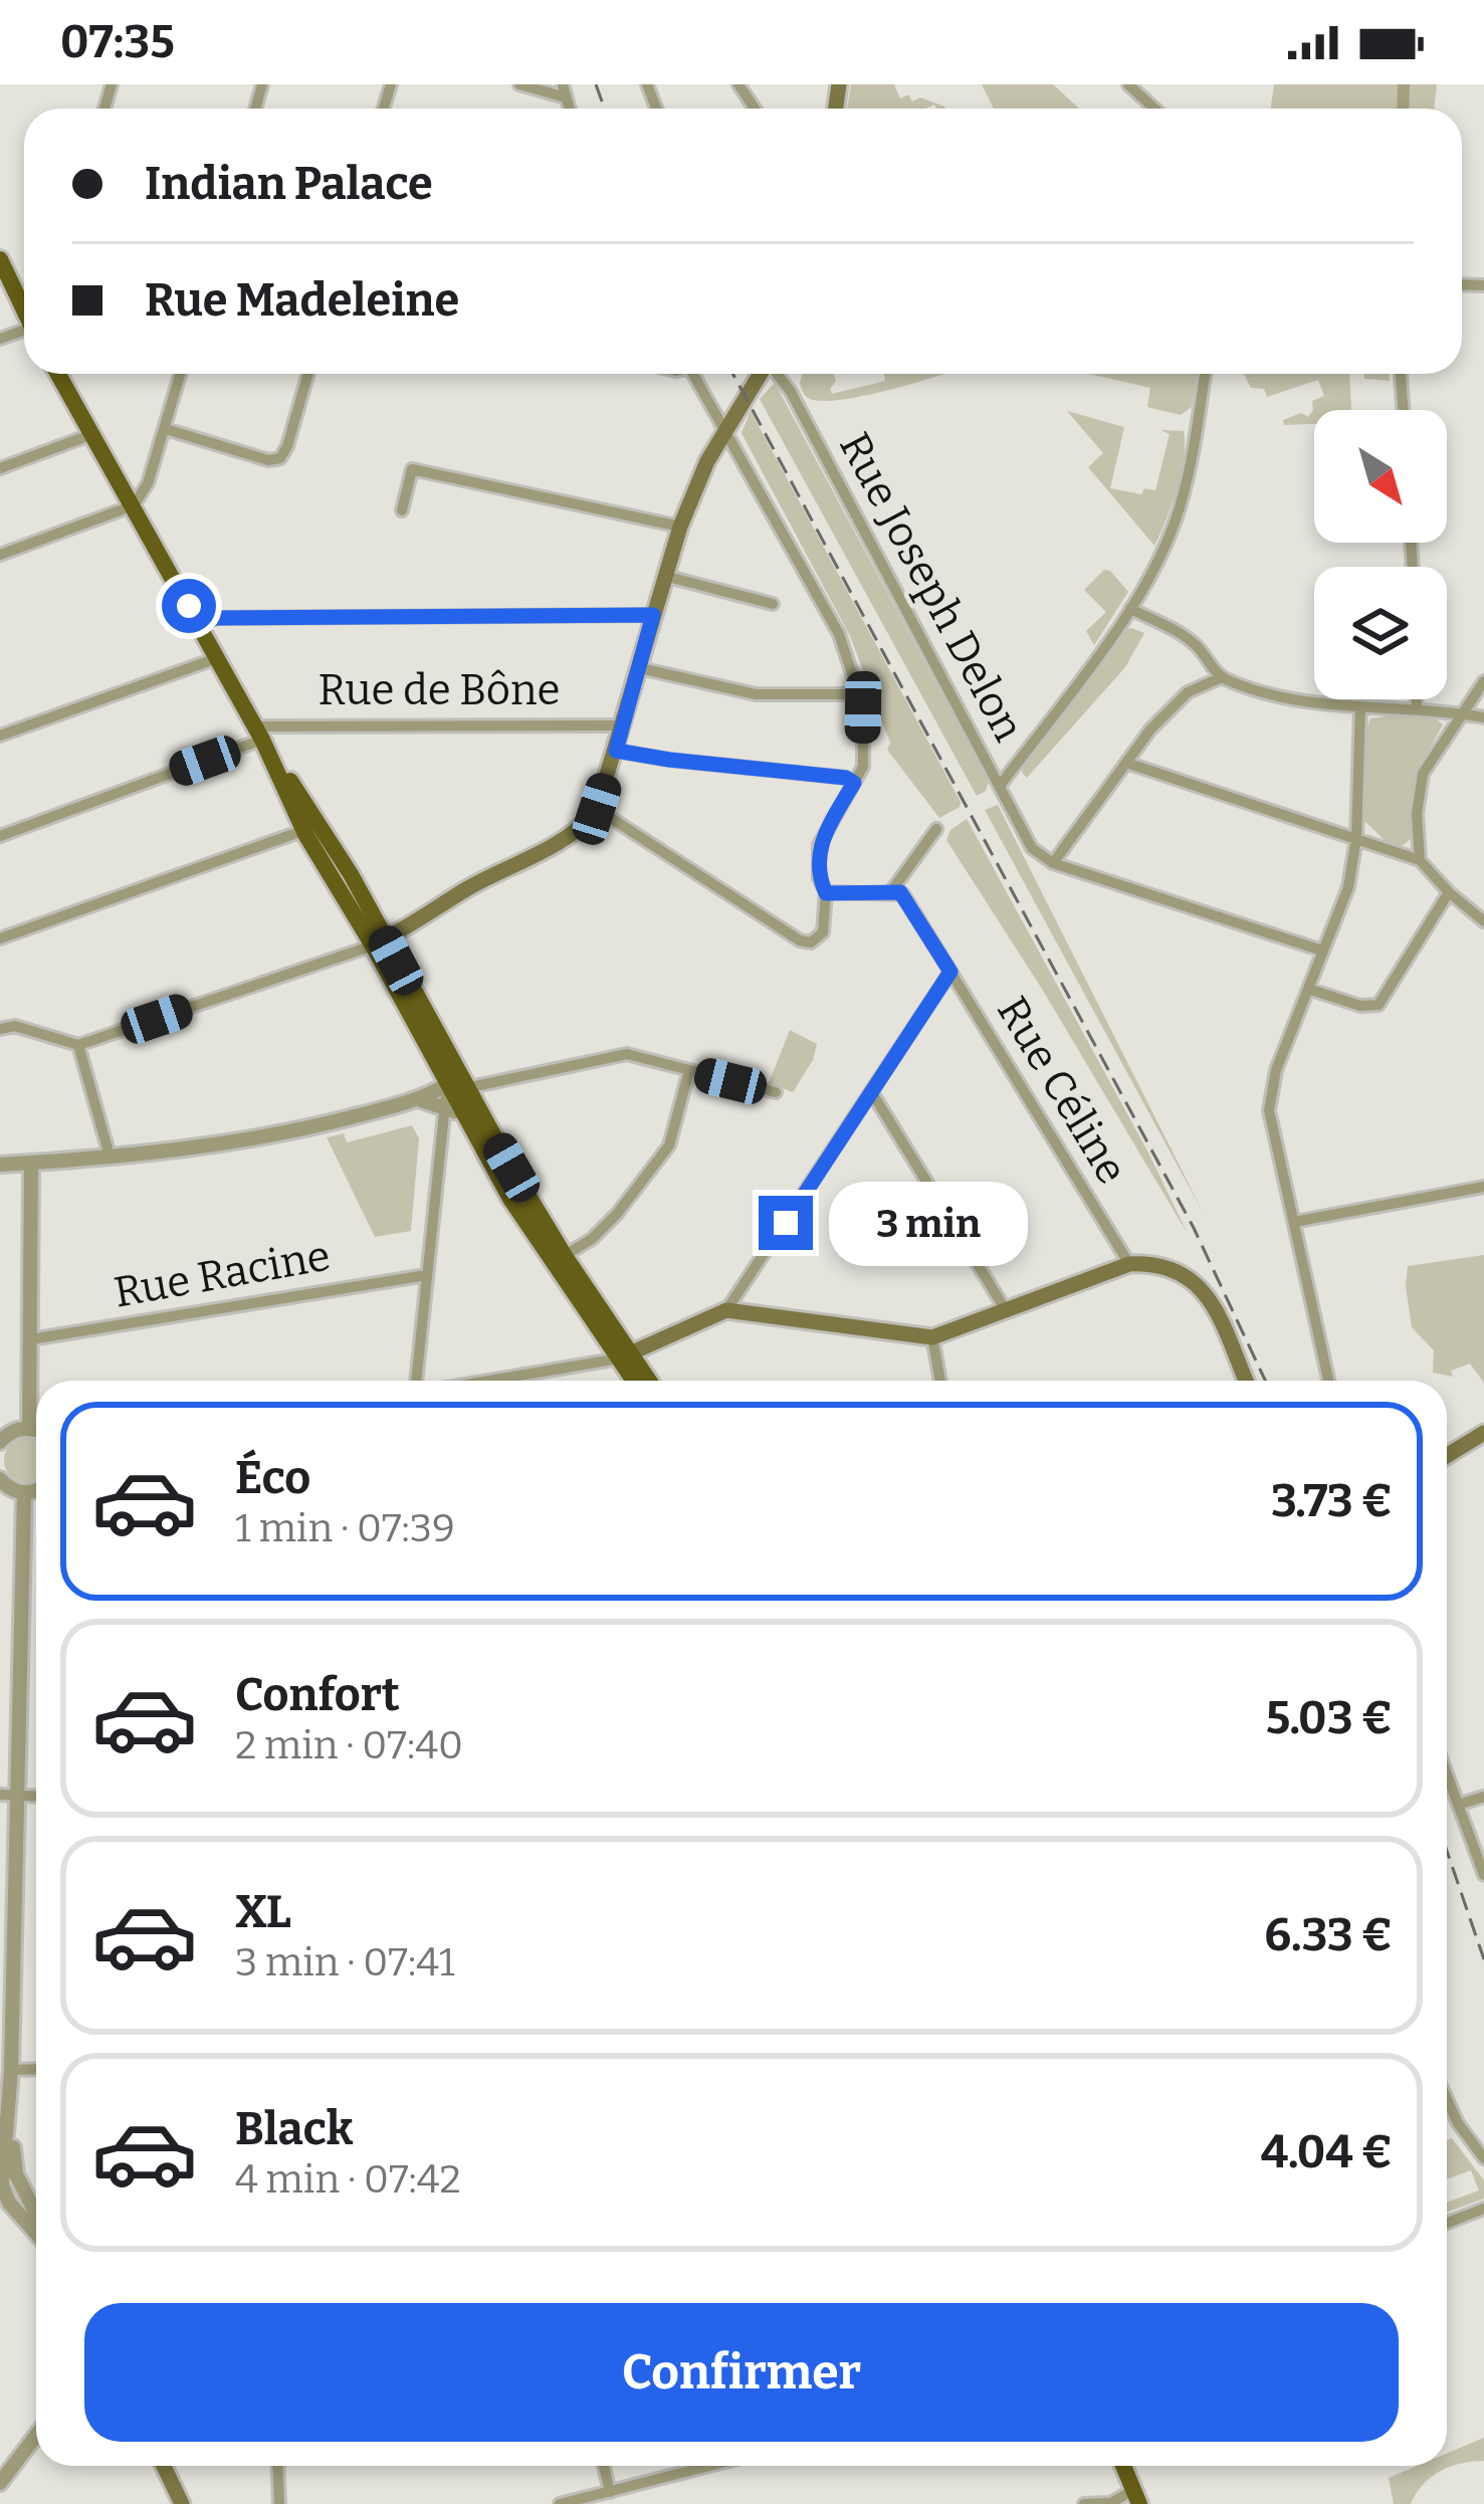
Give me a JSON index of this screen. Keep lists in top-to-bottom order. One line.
{"streets":{"street":["Rue Joseph Delon","Rue de Bône","Rue Céline","Rue Racine"]},"north":"bottom right","page":{"status":"07:35","banner":["Indian Palace","Rue Madeleine"],"bubble":"3 min","list":[{"name":"Éco","note":"1 min · 07:39","value":"3.73 €"},{"name":"Confort","note":"2 min · 07:40","value":"5.03 €"},{"name":"XL","note":"3 min · 07:41","value":"6.33 €"},{"name":"Black","note":"4 min · 07:42","value":"4.04 €"}],"buttons":"Confirmer"}}
